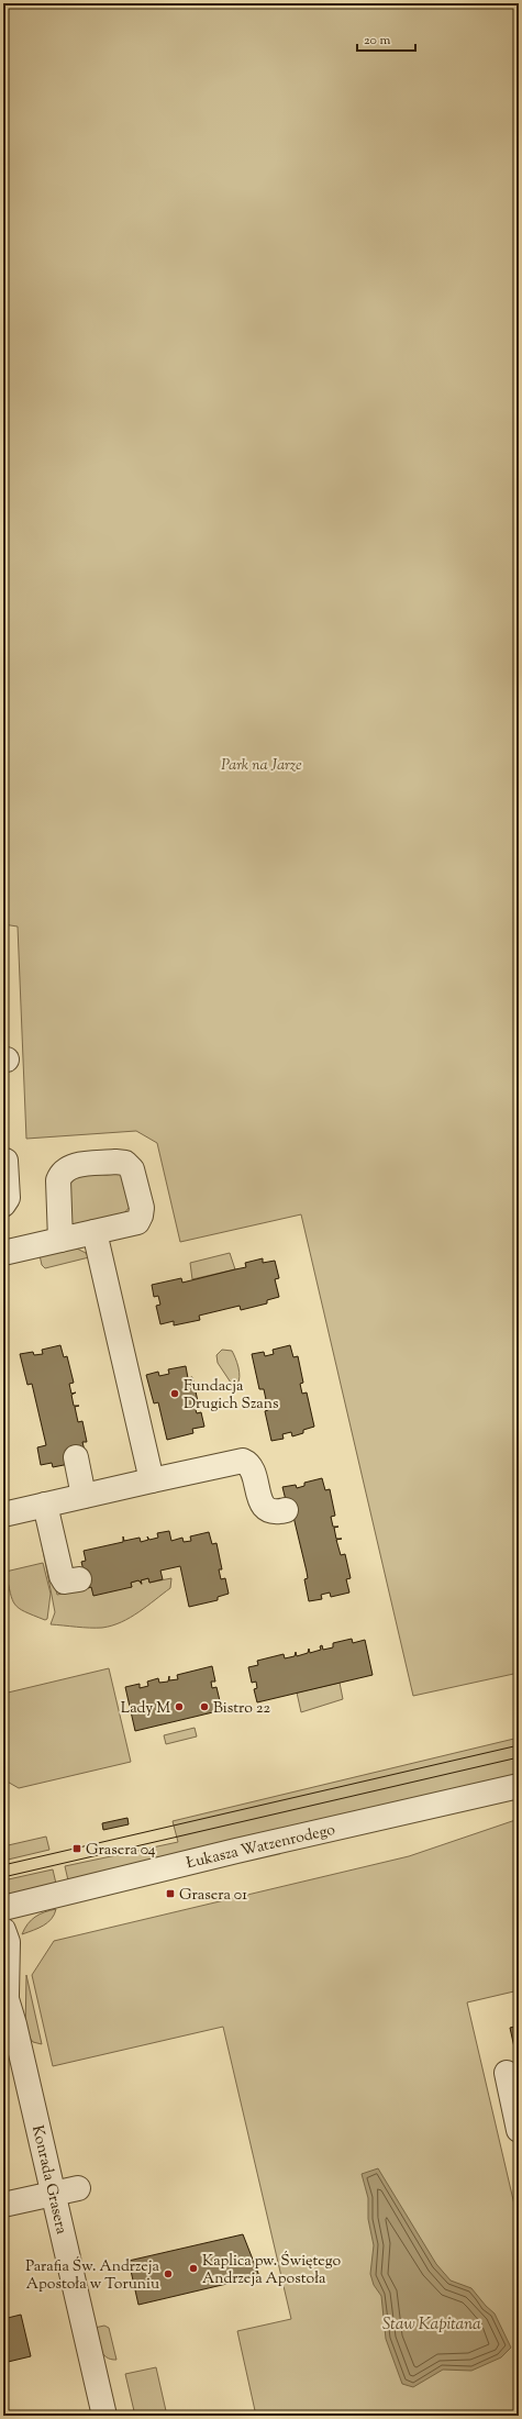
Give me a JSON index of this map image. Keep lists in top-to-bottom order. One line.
{"streets":{"street":["Łukasza Watzenrodego","Konrada Grasera"]},"water":["Staw Kapitana"],"parks":["Park na Jarze"],"places":{"other":["Fundacja Drugich Szans","Lady M","Bistro 22","Kaplica pw. Świętego Andrzeja Apostoła","Parafia Św. Andrzeja Apostoła w Toruniu"],"transit":["Grasera 04","Grasera 01"]},"scale_bar":"20 m"}
